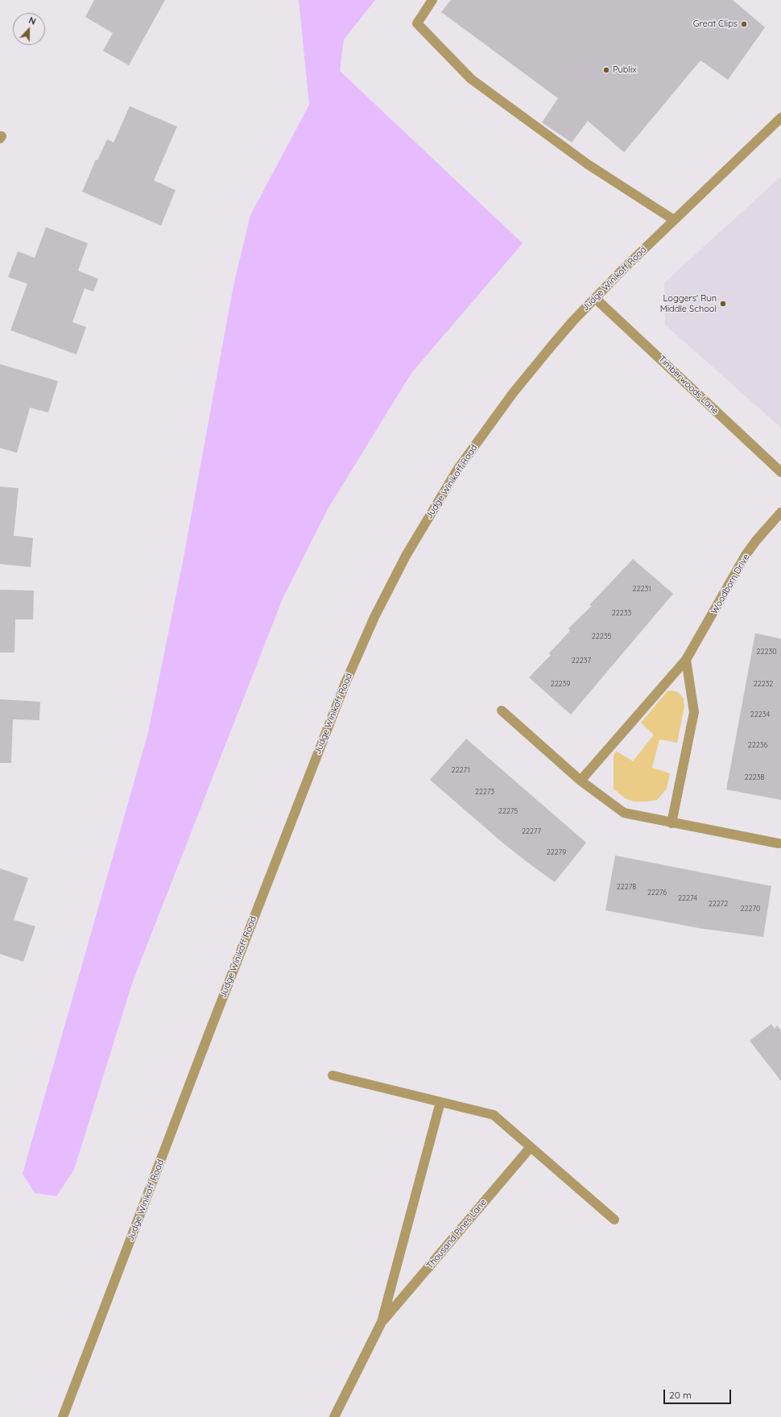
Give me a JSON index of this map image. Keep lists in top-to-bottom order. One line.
{"streets":{"street":["Judge Winikoff Road","Timberwoods Lane","Woodborn Drive","Thousand Pines Lane"]},"crossings":[["Judge Winikoff Road","Timberwoods Lane"]],"places":["Great Clips","Publix","Loggers' Run Middle School"],"house_numbers":["22231","22233","22235","22230","22237","22239","22232","22234","22236","22271","22238","22273","22275","22277","22279","22278","22276","22274","22272","22270"],"scale_bar":"20 m","north":"top"}
